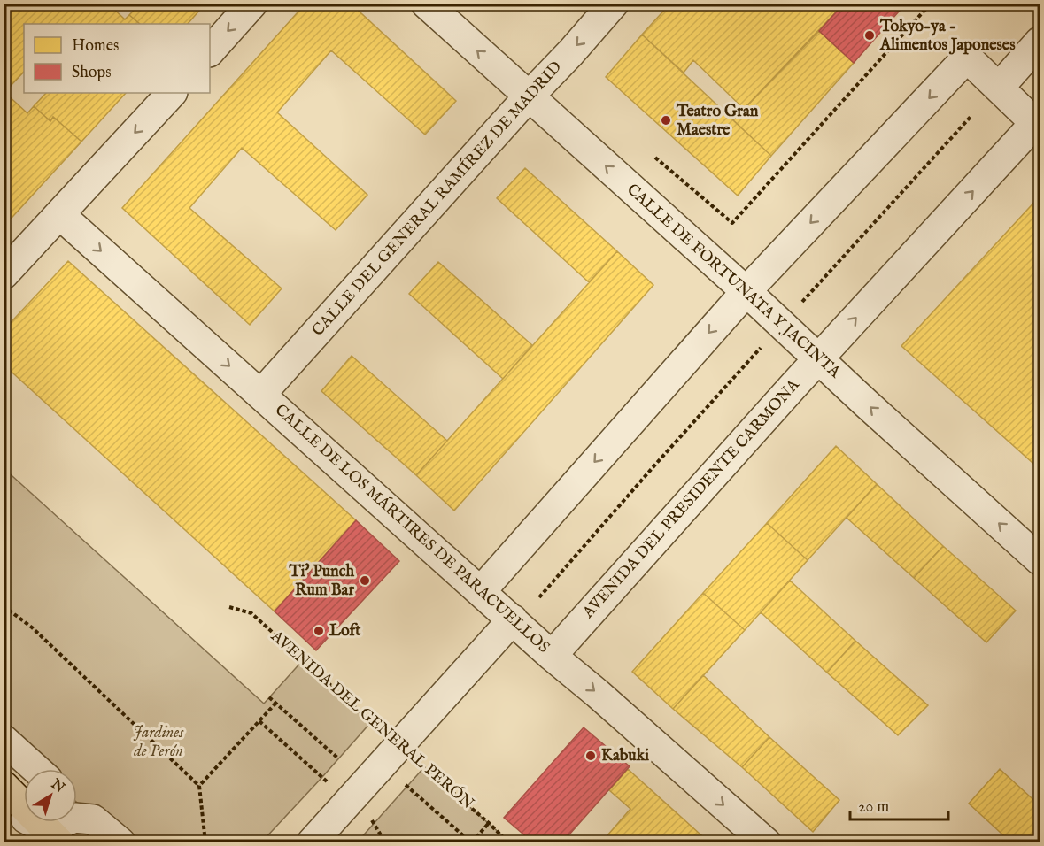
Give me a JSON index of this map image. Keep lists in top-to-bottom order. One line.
{"streets":{"street":["CALLE DEL GENERAL RAMÍREZ DE MADRID","CALLE DE FORTUNATA Y JACINTA","AVENIDA DEL PRESIDENTE CARMONA","CALLE DE LOS MÁRTIRES DE PARACUELLOS"],"path":["AVENIDA DEL GENERAL PERÓN"]},"crossings":[["CALLE DEL GENERAL RAMÍREZ DE MADRID","CALLE DE FORTUNATA Y JACINTA"],["CALLE DEL GENERAL RAMÍREZ DE MADRID","CALLE DE LOS MÁRTIRES DE PARACUELLOS"],["CALLE DE FORTUNATA Y JACINTA","AVENIDA DEL PRESIDENTE CARMONA"],["AVENIDA DEL PRESIDENTE CARMONA","CALLE DE LOS MÁRTIRES DE PARACUELLOS"]],"one_way":["CALLE DE FORTUNATA Y JACINTA","CALLE DE LOS MÁRTIRES DE PARACUELLOS"],"parks":["Jardines de Perón"],"places":["Tokyo-ya - Alimentos Japoneses","Teatro Gran Maestre","Ti' Punch Rum Bar","Loft","Kabuki"],"legend":["Homes","Shops"],"scale_bar":"20 m","north":"top right"}
